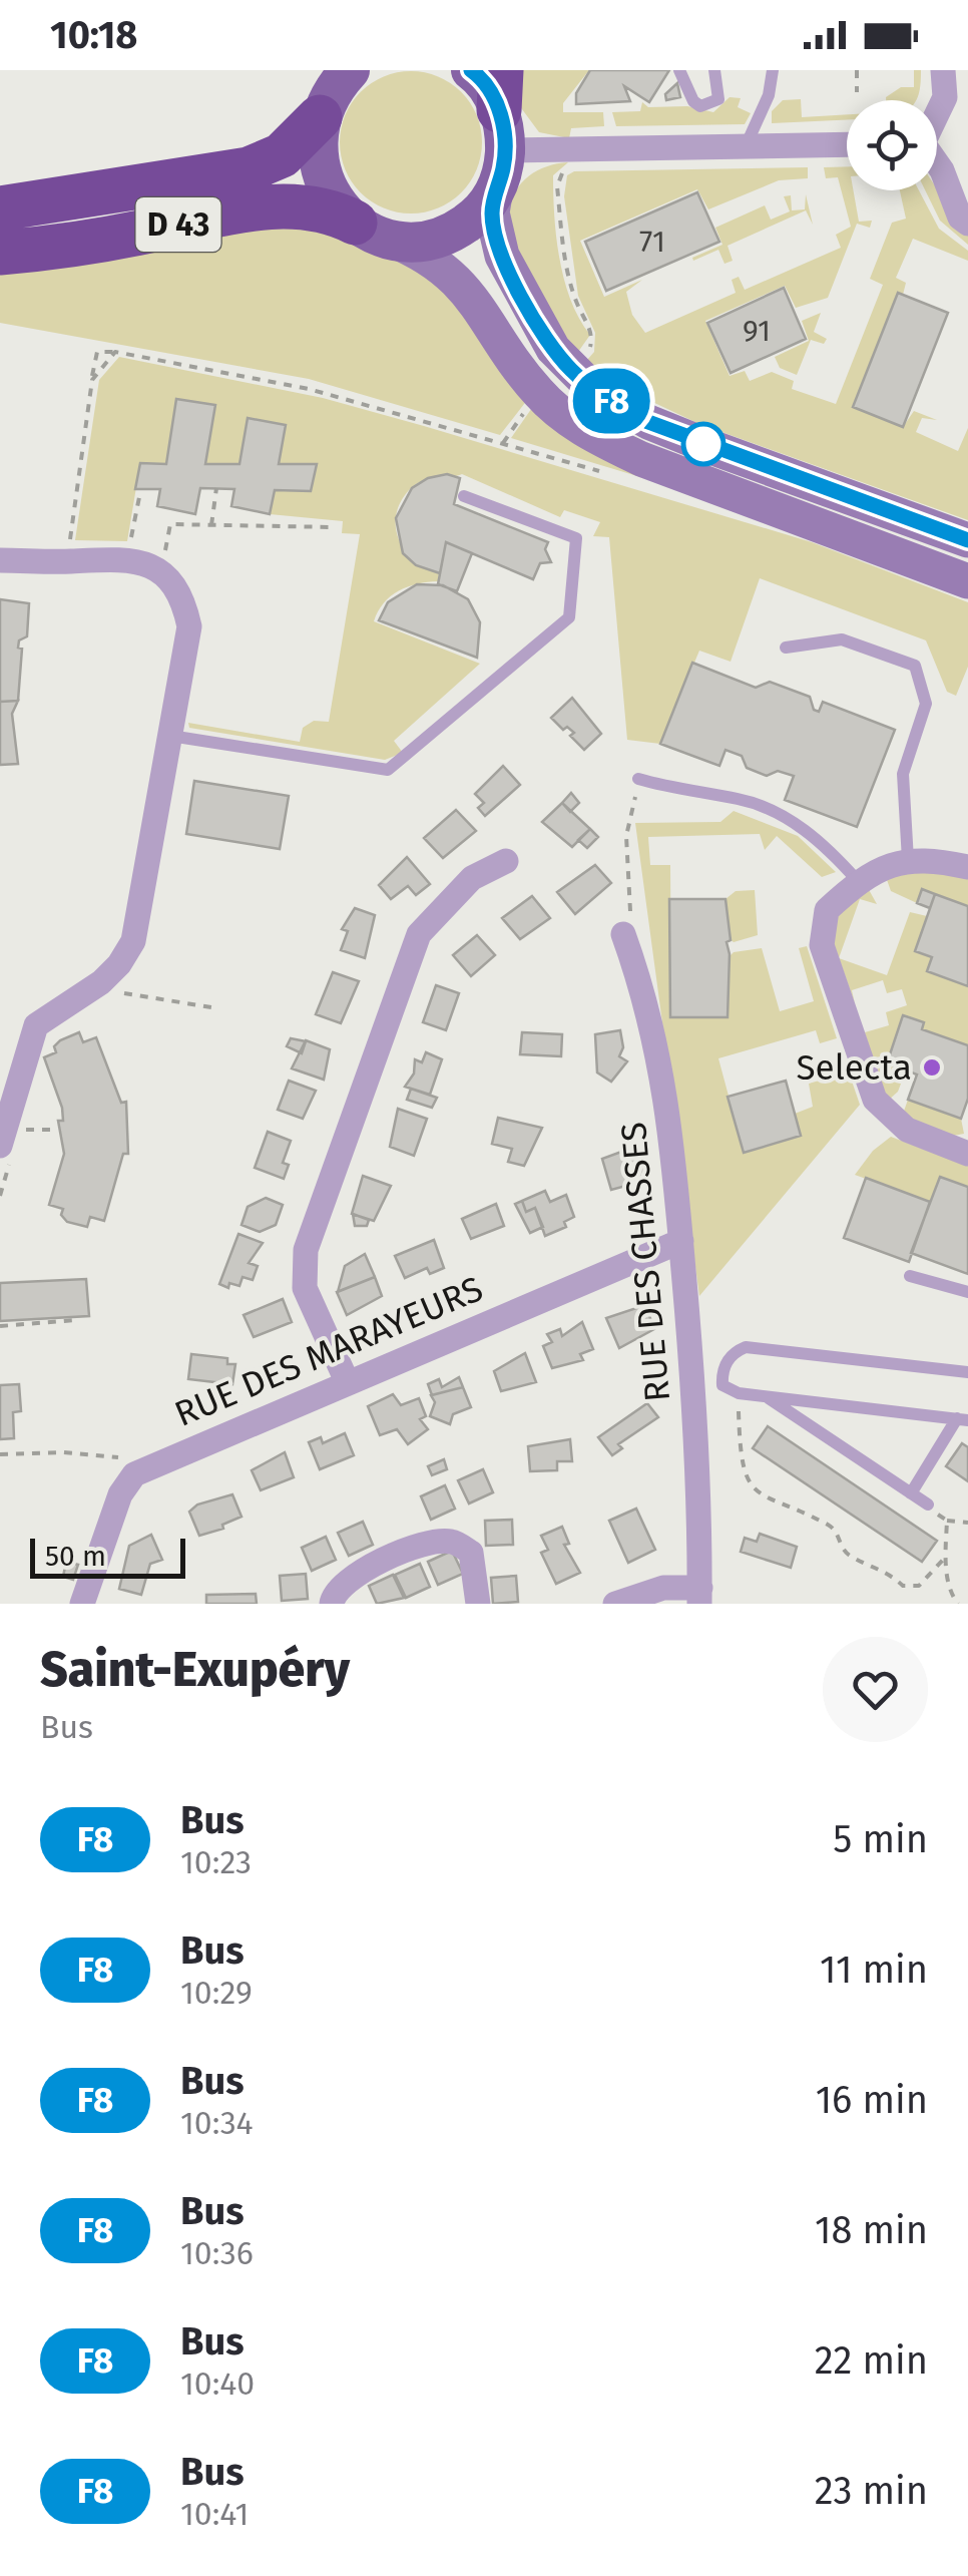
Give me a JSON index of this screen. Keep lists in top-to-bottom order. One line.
{"streets":{"highway":["D 43"],"street":["RUE DES CHASSES","RUE DES MARAYEURS"]},"crossings":[["RUE DES CHASSES","RUE DES MARAYEURS"]],"places":["Selecta"],"lines":["bus line F8"],"house_numbers":["71","91"],"scale_bar":"50 m","page":{"status":"10:18","on_map":"F8","scale":"50 m","heading":["Saint-Exupéry","Bus"],"list":[{"mark":"F8","name":"Bus","note":"10:23","value":"5 min"},{"mark":"F8","name":"Bus","note":"10:29","value":"11 min"},{"mark":"F8","name":"Bus","note":"10:34","value":"16 min"},{"mark":"F8","name":"Bus","note":"10:36","value":"18 min"},{"mark":"F8","name":"Bus","note":"10:40","value":"22 min"},{"mark":"F8","name":"Bus","note":"10:41","value":"23 min"}]}}
